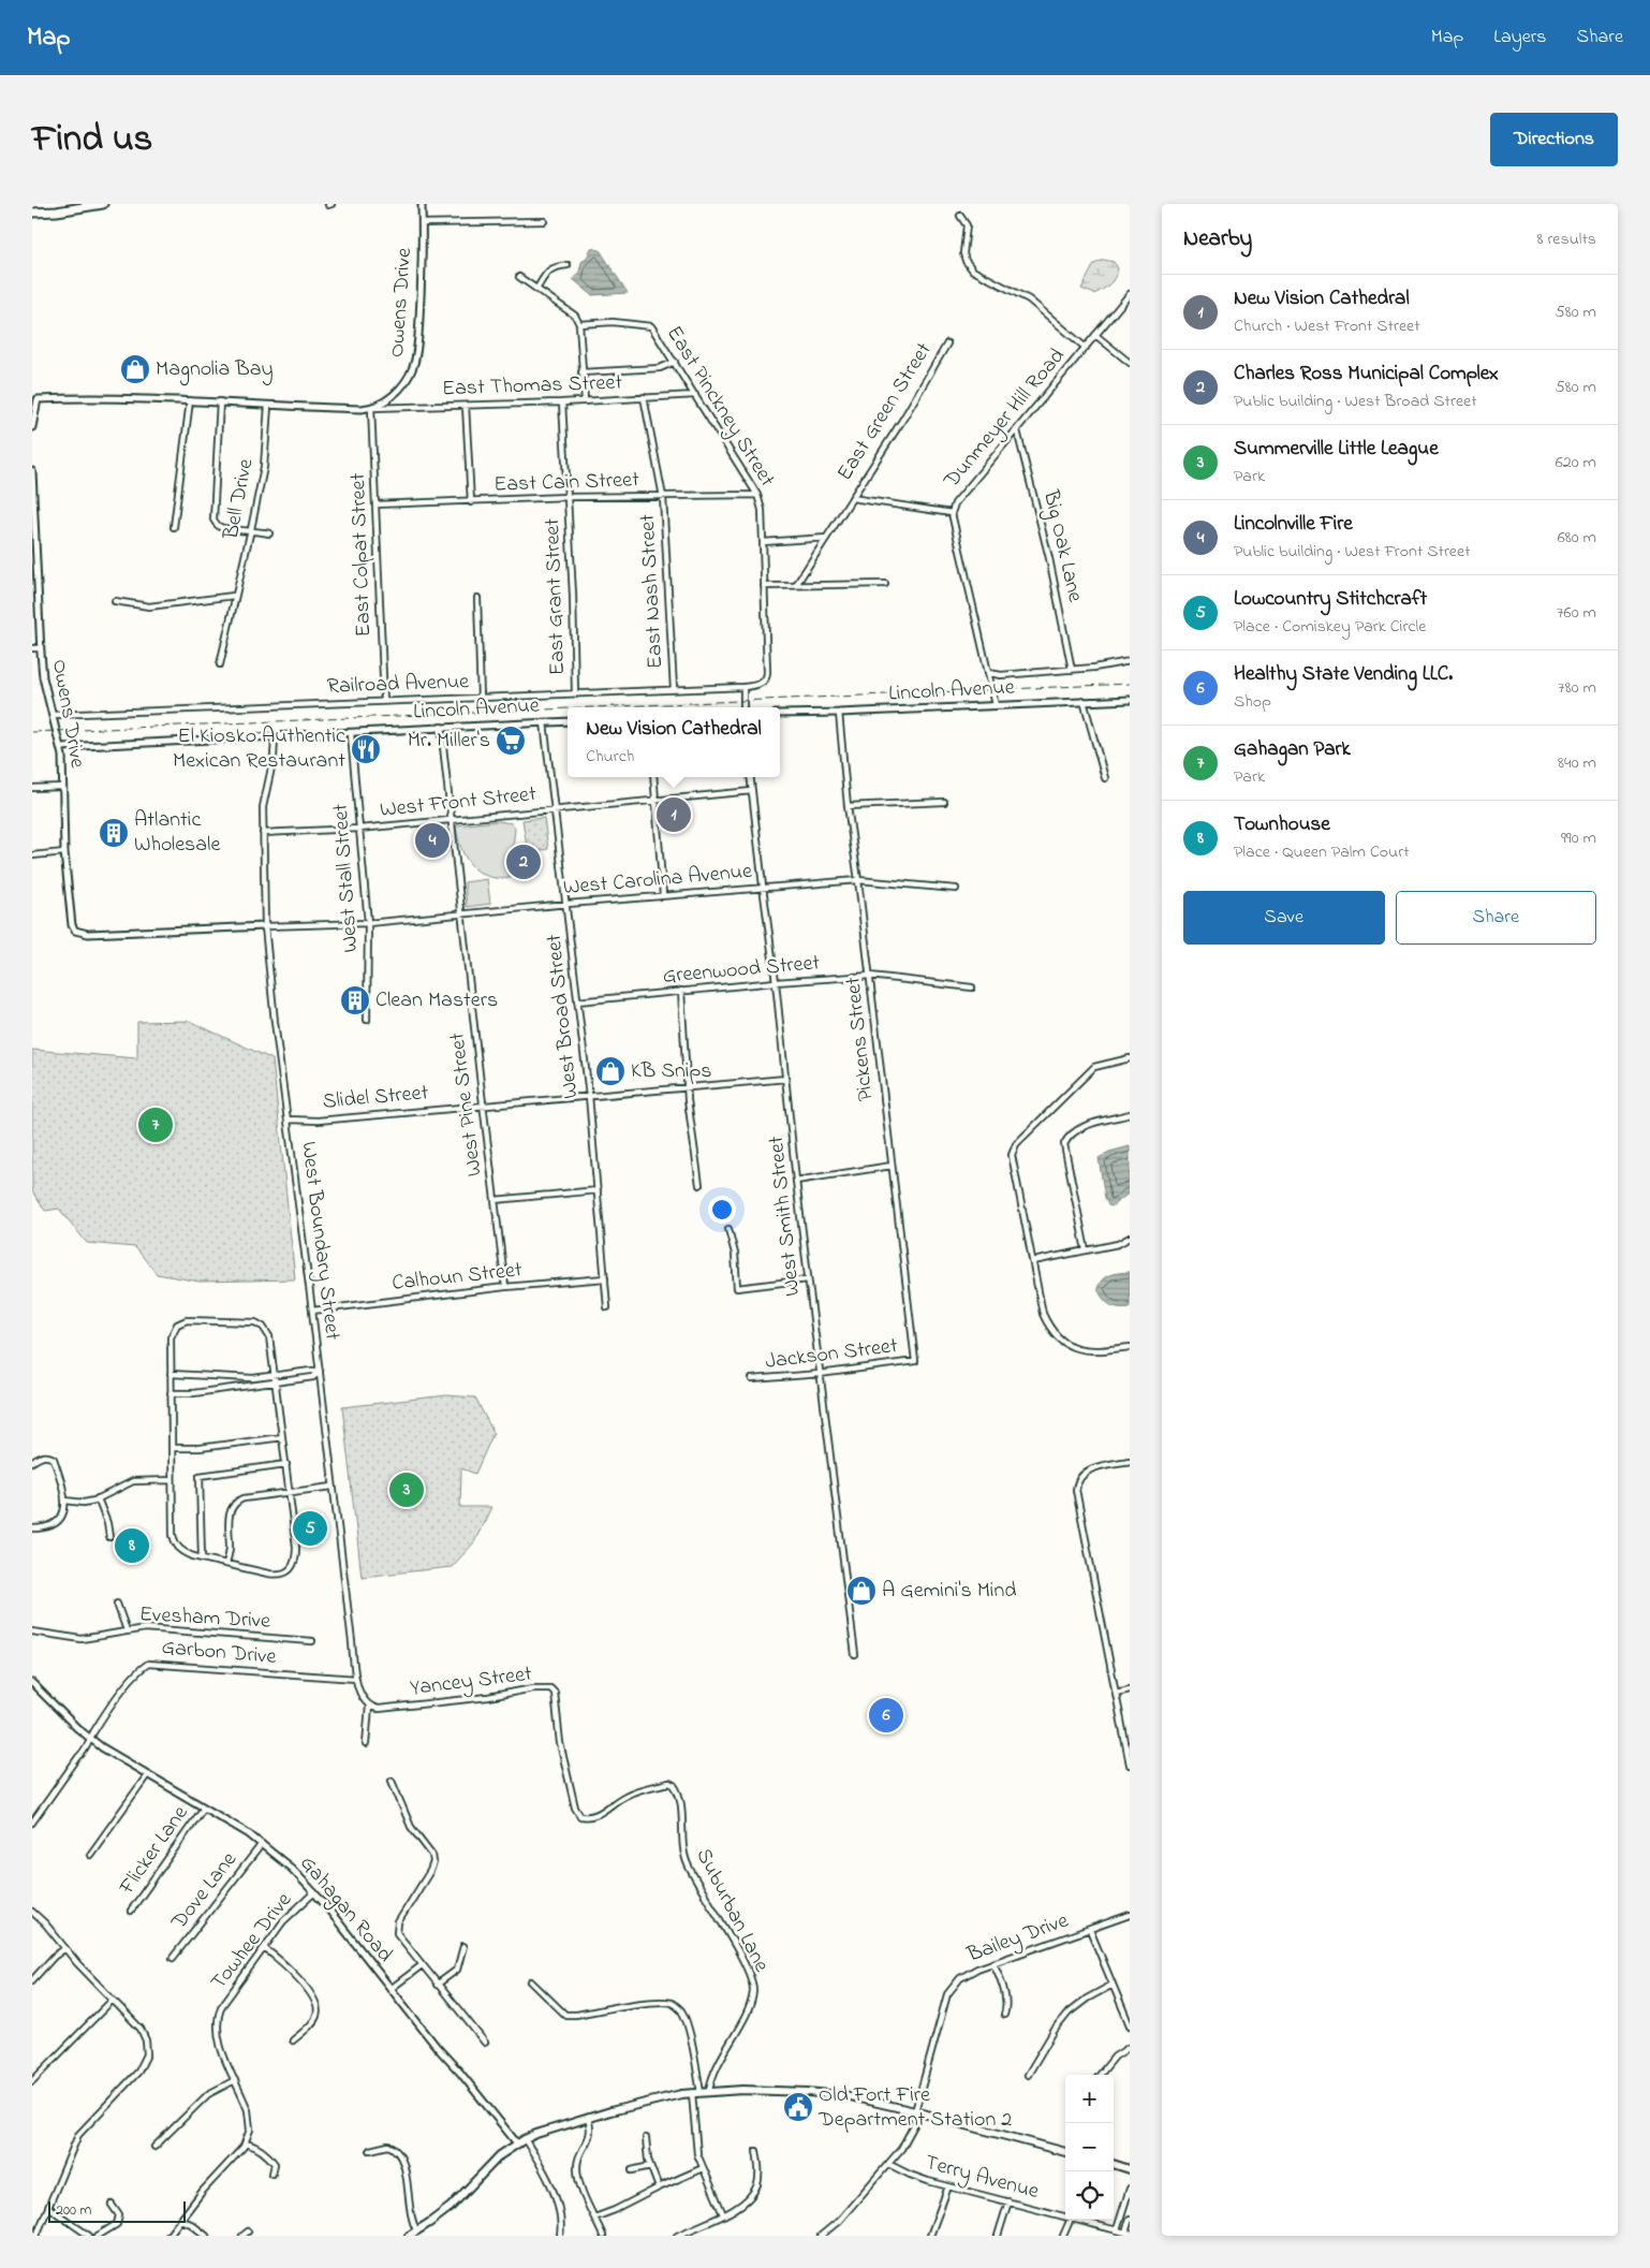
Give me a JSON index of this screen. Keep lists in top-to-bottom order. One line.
{"streets":{"street":["Owens Drive","East Thomas Street","East Pinckney Street","East Green Street","Dunmeyer Hill Road","East Cain Street","Bell Drive","Big Oak Lane","East Colpat Street","East Nash Street","East Grant Street","Railroad Avenue","Lincoln Avenue","West Front Street","West Stall Street","West Carolina Avenue","Greenwood Street","West Broad Street","Pickens Street","Slidel Street","West Pine Street","West Smith Street","West Boundary Street","Calhoun Street","Jackson Street","Evesham Drive","Garbon Drive","Yancey Street","Flicker Lane","Dove Lane","Gahagan Road","Suburban Lane","Bailey Drive","Towhee Drive","Terry Avenue"]},"crossings":[["Owens Drive","East Thomas Street"],["Owens Drive","East Colpat Street"],["Owens Drive","Railroad Avenue"],["Owens Drive","Lincoln Avenue"],["Owens Drive","West Carolina Avenue"],["Owens Drive","West Boundary Street"],["East Thomas Street","East Pinckney Street"],["East Thomas Street","East Colpat Street"],["East Thomas Street","East Nash Street"],["East Thomas Street","East Grant Street"],["East Pinckney Street","East Cain Street"],["East Pinckney Street","Railroad Avenue"],["Dunmeyer Hill Road","Big Oak Lane"],["Dunmeyer Hill Road","Lincoln Avenue"],["East Cain Street","East Colpat Street"],["East Cain Street","East Nash Street"],["East Cain Street","East Grant Street"],["East Colpat Street","Railroad Avenue"],["East Nash Street","Railroad Avenue"],["East Grant Street","Railroad Avenue"],["Lincoln Avenue","West Stall Street"],["Lincoln Avenue","West Broad Street"],["Lincoln Avenue","Pickens Street"],["Lincoln Avenue","West Pine Street"],["Lincoln Avenue","West Boundary Street"],["West Front Street","West Stall Street"],["West Front Street","West Broad Street"],["West Front Street","West Pine Street"],["West Front Street","West Smith Street"],["West Front Street","West Boundary Street"],["West Stall Street","West Carolina Avenue"],["West Carolina Avenue","West Broad Street"],["West Carolina Avenue","Pickens Street"],["West Carolina Avenue","West Pine Street"],["West Carolina Avenue","West Smith Street"],["West Carolina Avenue","West Boundary Street"],["Greenwood Street","West Broad Street"],["Greenwood Street","Pickens Street"],["Greenwood Street","West Smith Street"],["West Broad Street","Slidel Street"],["West Broad Street","Calhoun Street"],["Pickens Street","Jackson Street"],["Slidel Street","West Pine Street"],["Slidel Street","West Smith Street"],["Slidel Street","West Boundary Street"],["West Pine Street","Calhoun Street"],["West Smith Street","Jackson Street"],["West Boundary Street","Calhoun Street"],["West Boundary Street","Garbon Drive"],["West Boundary Street","Yancey Street"],["Garbon Drive","Gahagan Road"],["Yancey Street","Suburban Lane"],["Flicker Lane","Gahagan Road"],["Dove Lane","Gahagan Road"],["Gahagan Road","Towhee Drive"],["Bailey Drive","Terry Avenue"]],"places":{"shop":["Magnolia Bay","KB Snips","A Gemini's Mind"],"supermarket":["Mr. Miller's"],"restaurant":["El Kiosko Authentic Mexican Restaurant"],"building":["Atlantic Wholesale","Clean Masters"],"public building":["Old Fort Fire Department Station 2"]},"scale_bar":"200 m","page":{"header":"Map","nav":["Map","Layers","Share"],"title":"Find us","buttons":["Directions",["Save","Share"]],"heading":["Nearby","8 results"],"list":[{"mark":"1","name":"New Vision Cathedral","note":"Church · West Front Street","value":"580 m"},{"mark":"2","name":"Charles Ross Municipal Complex","note":"Public building · West Broad Street","value":"580 m"},{"mark":"3","name":"Summerville Little League","note":"Park","value":"620 m"},{"mark":"4","name":"Lincolnville Fire","note":"Public building · West Front Street","value":"680 m"},{"mark":"5","name":"Lowcountry Stitchcraft","note":"Place · Comiskey Park Circle","value":"760 m"},{"mark":"6","name":"Healthy State Vending LLC.","note":"Shop","value":"780 m"},{"mark":"7","name":"Gahagan Park","note":"Park","value":"840 m"},{"mark":"8","name":"Townhouse","note":"Place · Queen Palm Court","value":"990 m"}],"popup":["New Vision Cathedral","Church"],"pins":["1","4","2","7","3","5","8","6"],"map_buttons":["+","−"],"scale":"200 m"}}
